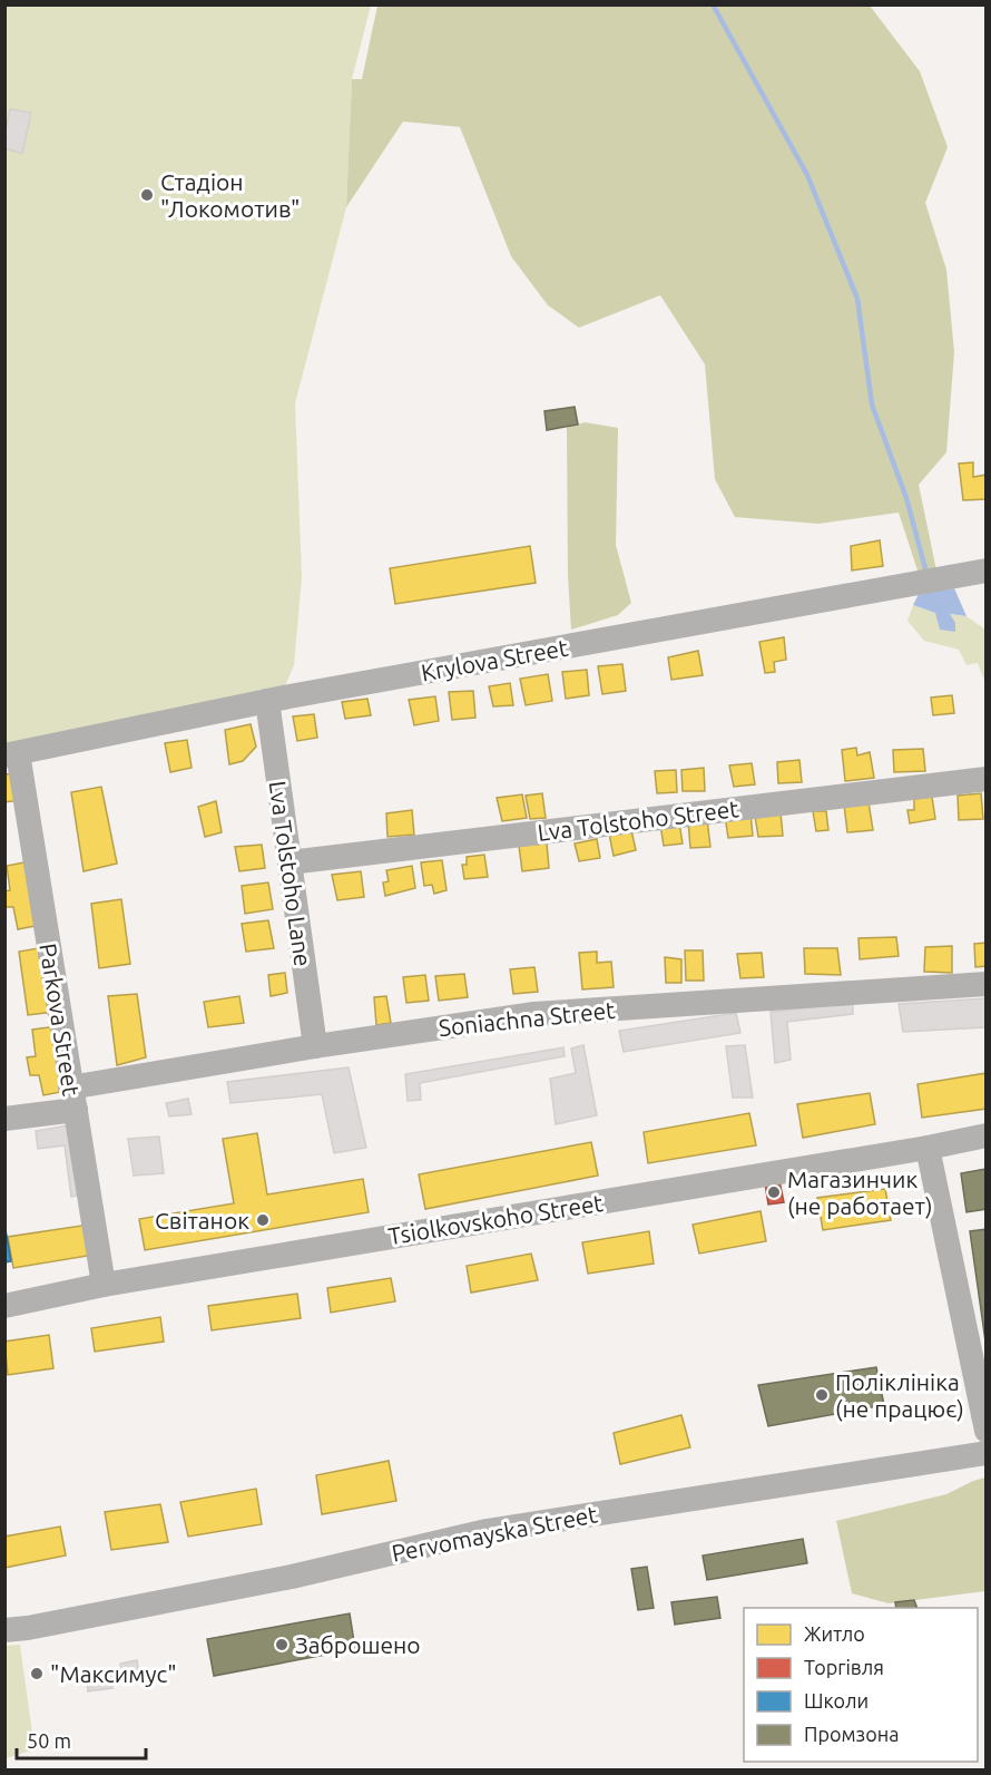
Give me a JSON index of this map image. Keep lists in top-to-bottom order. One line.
{"streets":{"street":["Krylova Street","Lva Tolstoho Street","Lva Tolstoho Lane","Soniachna Street","Parkova Street","Tsiolkovskoho Street","Pervomayska Street"]},"crossings":[["Krylova Street","Lva Tolstoho Lane"],["Krylova Street","Parkova Street"],["Lva Tolstoho Street","Lva Tolstoho Lane"],["Lva Tolstoho Lane","Soniachna Street"],["Soniachna Street","Parkova Street"],["Parkova Street","Tsiolkovskoho Street"]],"places":["Стадіон \"Локомотив\"","Магазинчик (не работает)","Світанок","Поліклініка (не працює)","Заброшено","\"Максимус\""],"legend":["Житло","Торгівля","Школи","Промзона"],"scale_bar":"50 m"}
